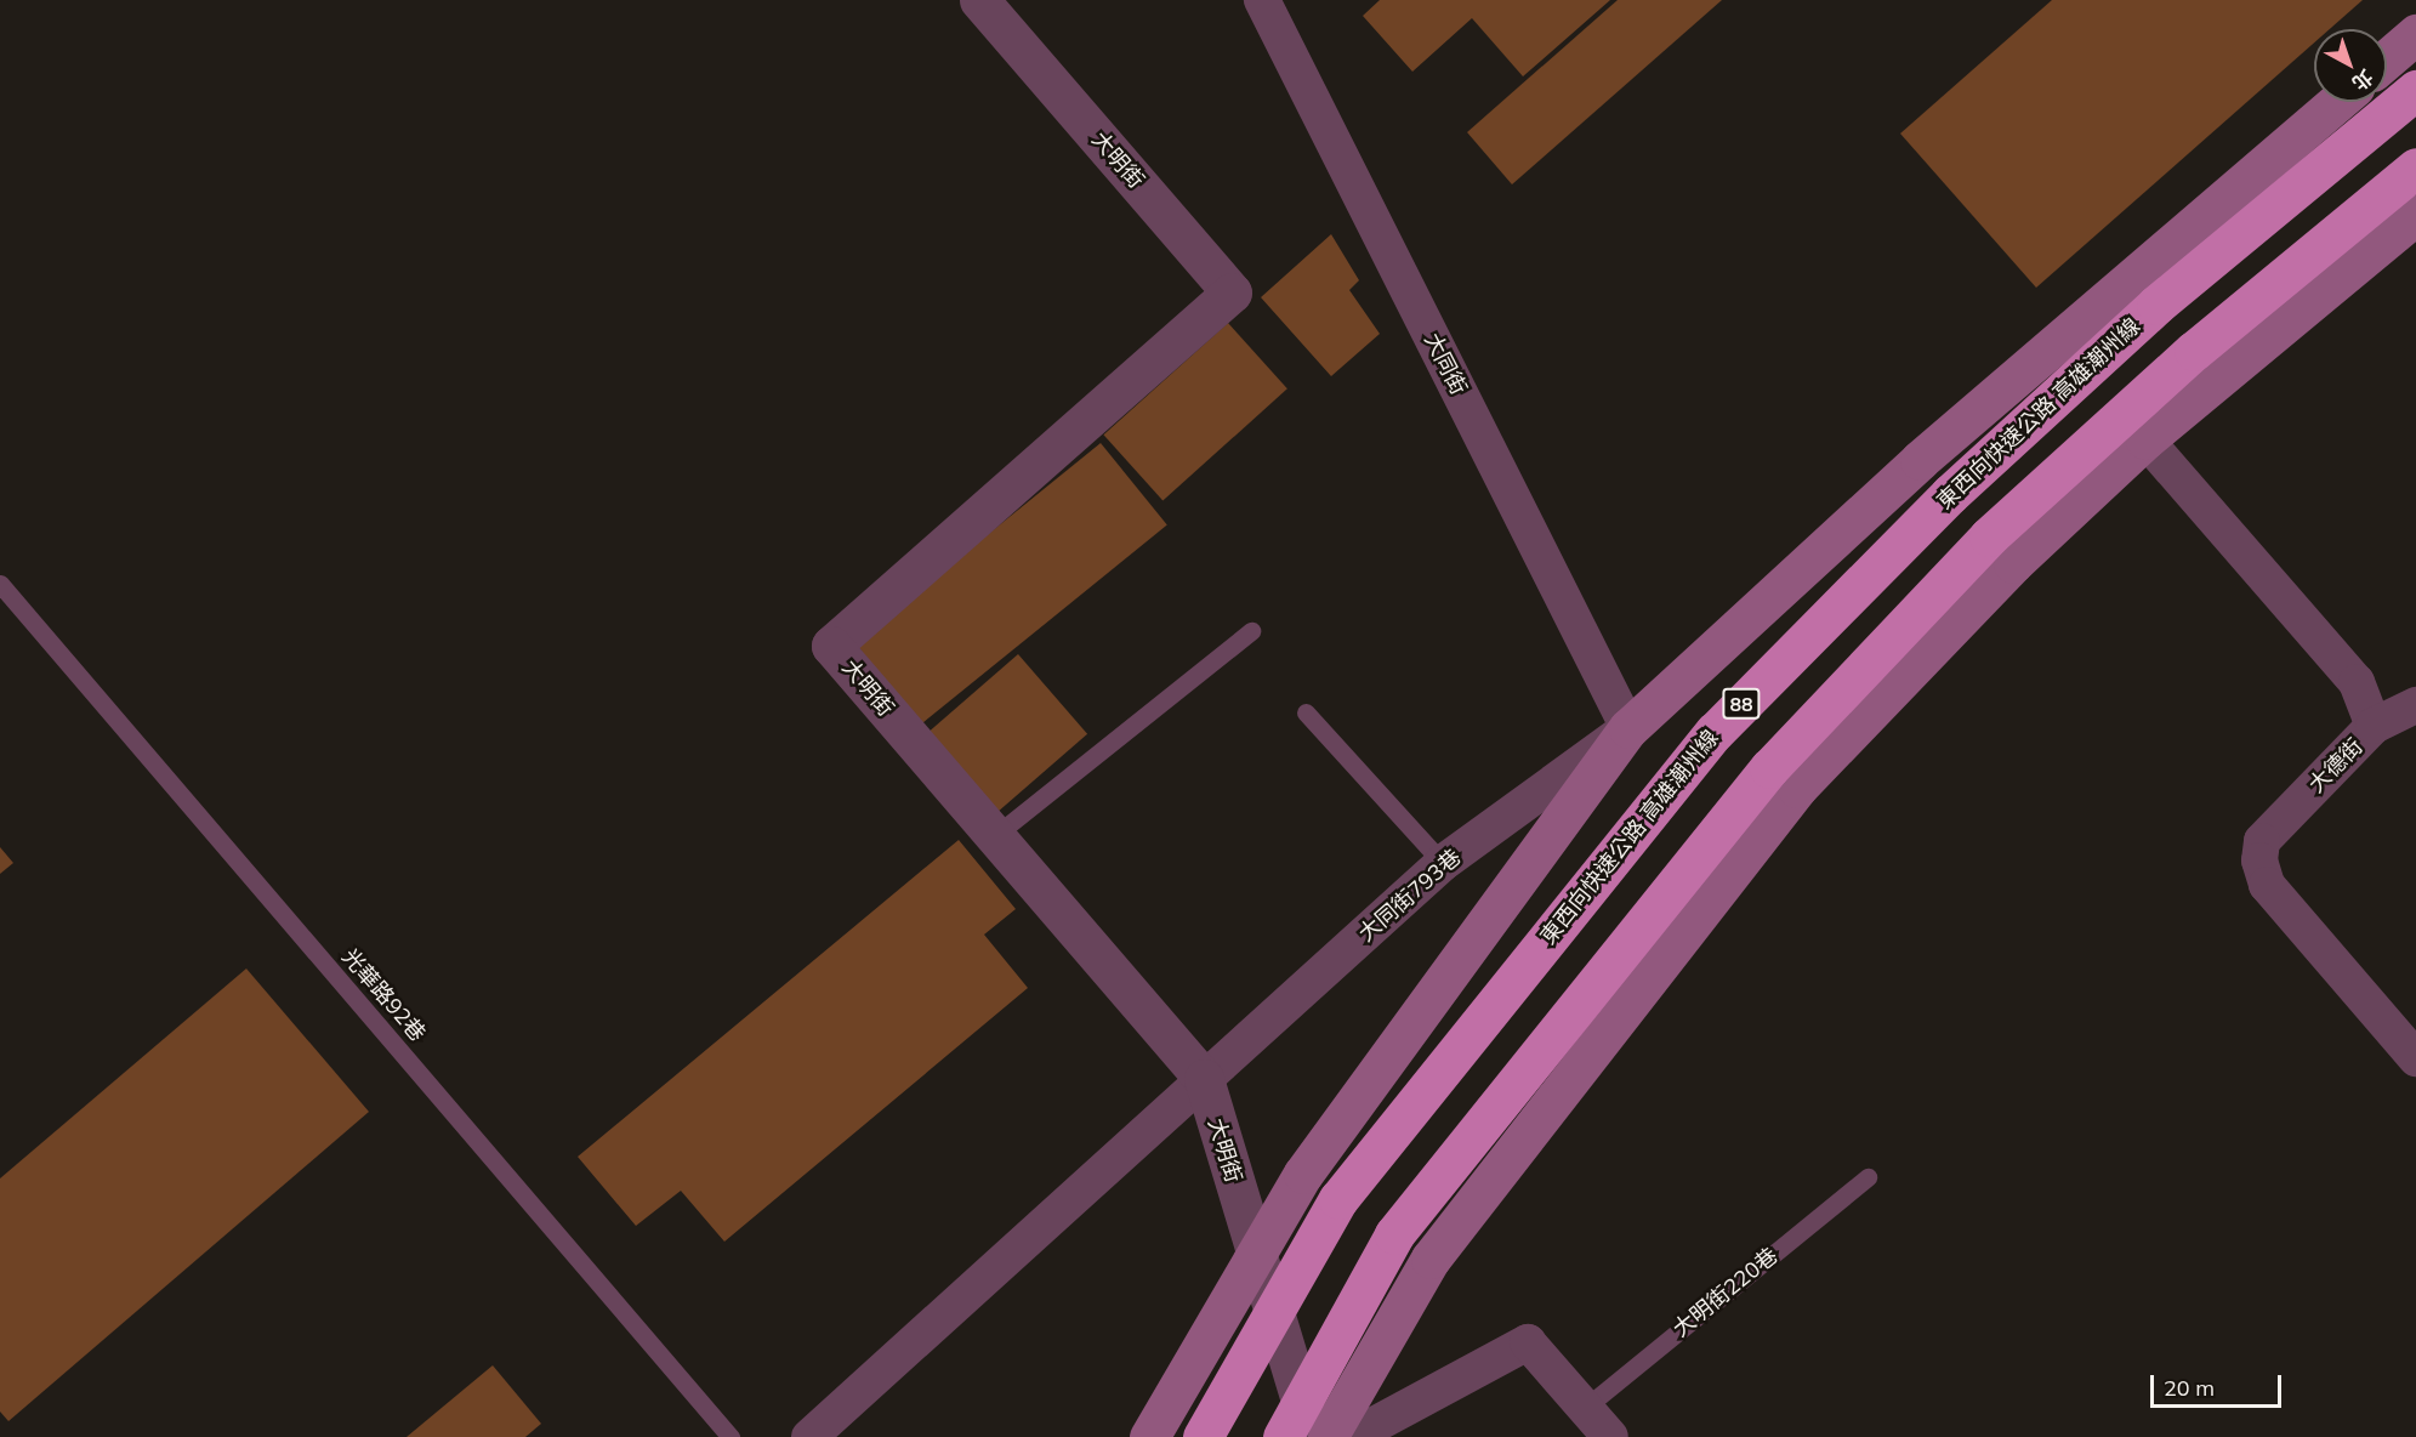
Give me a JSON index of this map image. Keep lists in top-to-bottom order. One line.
{"streets":{"highway":["東西向快速公路 高雄潮州線","88"],"street":["大明街","大同街","大德街","大同街793巷"],"lane":["光華路92巷","大明街220巷"]},"crossings":[["大明街","大同街793巷"],["大同街","大同街793巷"]],"scale_bar":"20 m","north":"bottom right"}
